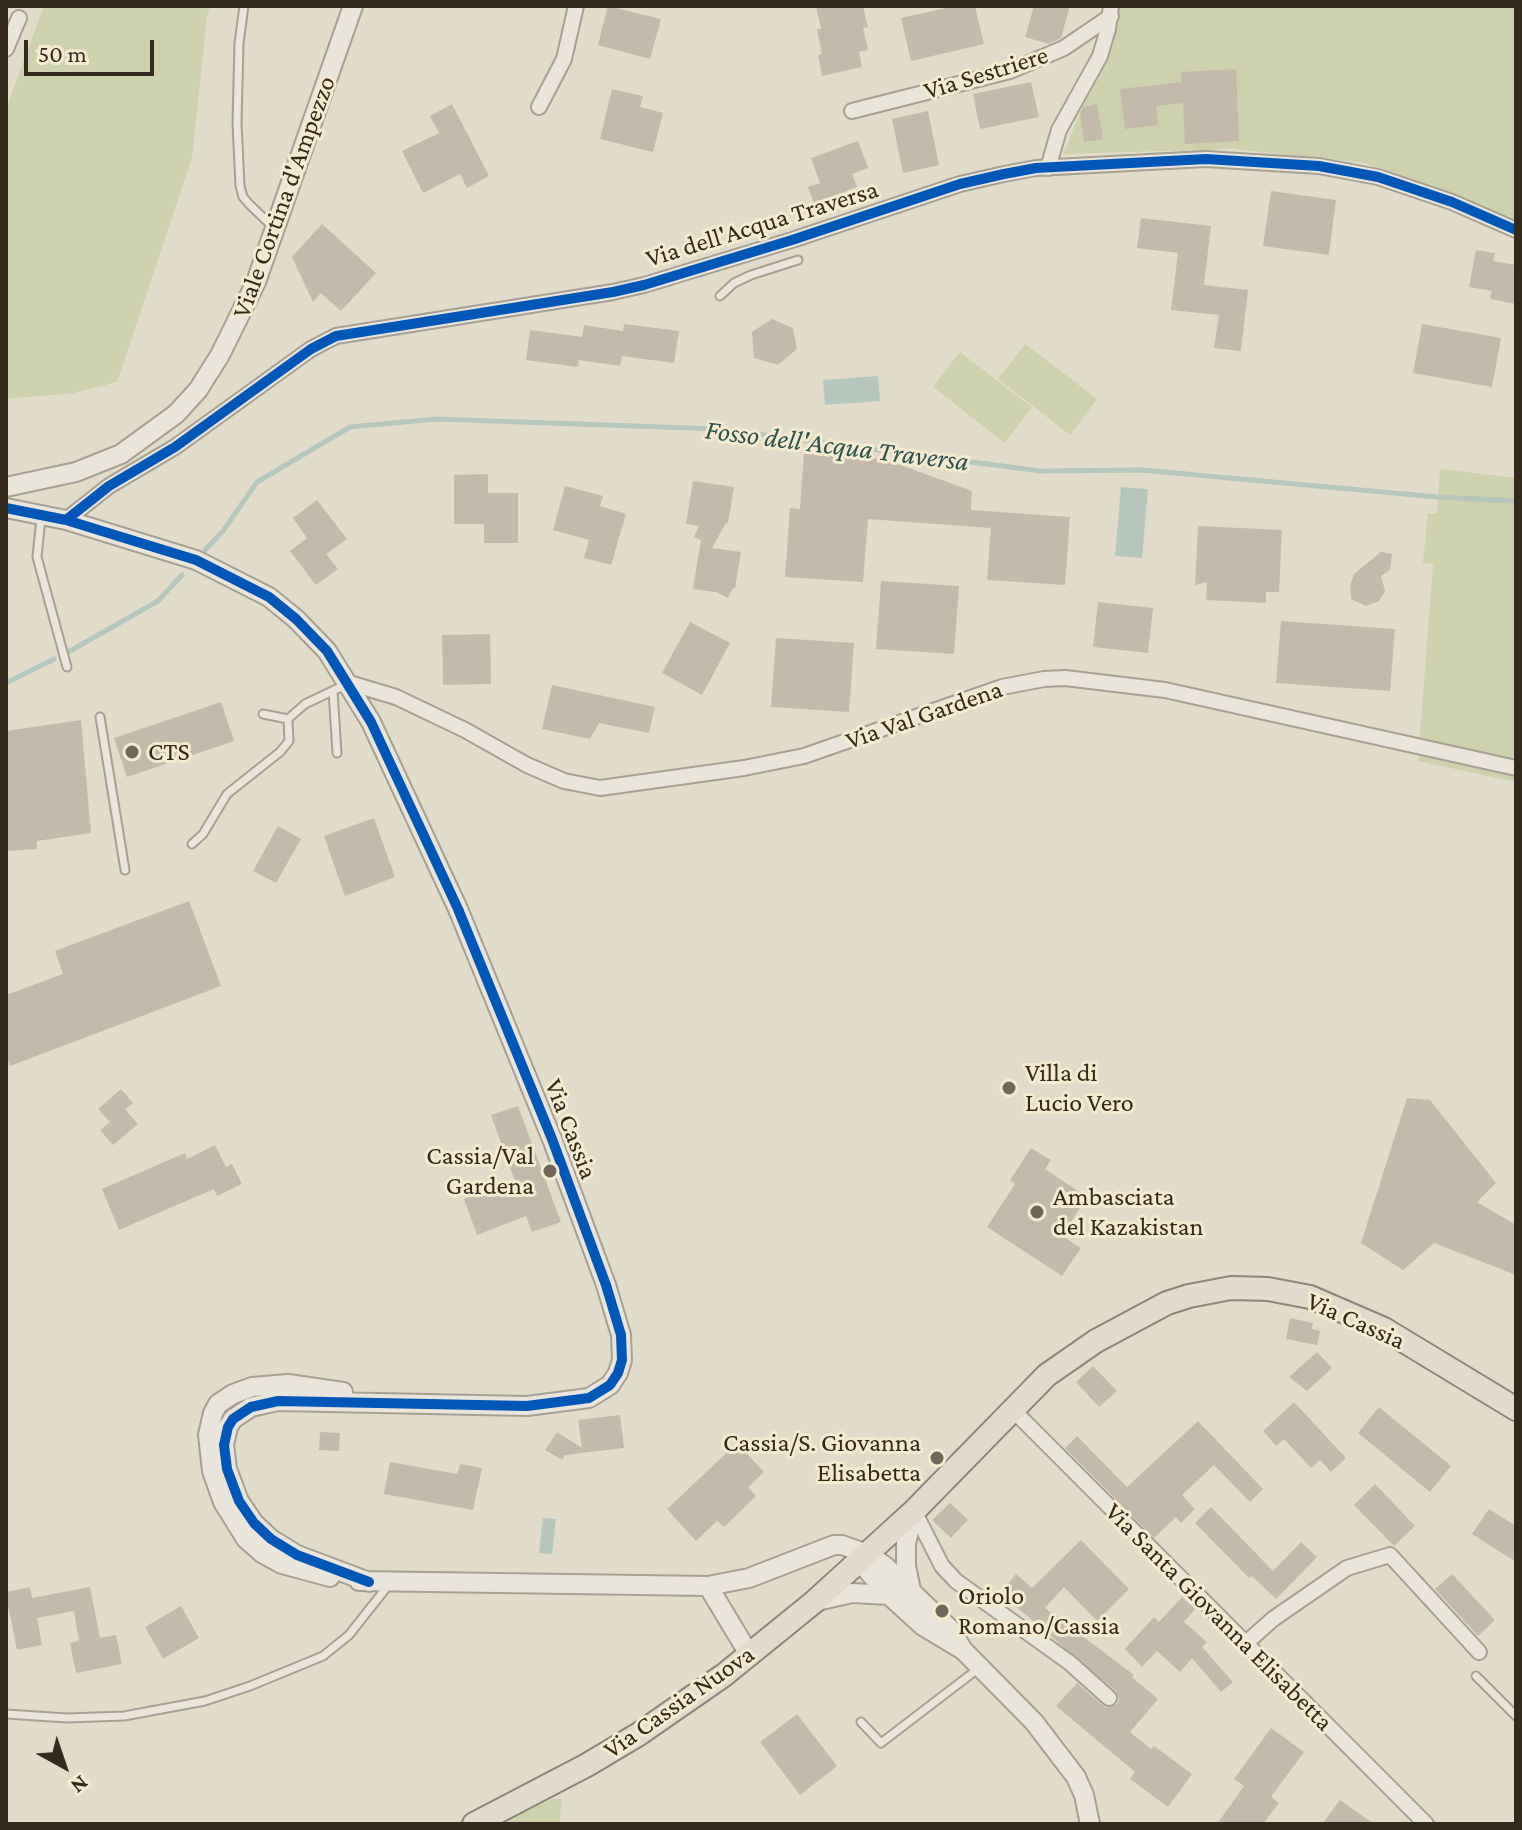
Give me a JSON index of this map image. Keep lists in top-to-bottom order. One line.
{"streets":{"main road":["Via Cassia","Via Cassia Nuova"],"street":["Via Sestriere","Viale Cortina d'Ampezzo","Via dell'Acqua Traversa","Via Val Gardena","Via Santa Giovanna Elisabetta"]},"crossings":[["Via Sestriere","Via dell'Acqua Traversa"],["Via dell'Acqua Traversa","Via Cassia"],["Via Val Gardena","Via Cassia"],["Via Cassia","Via Santa Giovanna Elisabetta"],["Via Cassia","Via Cassia Nuova"]],"water":["Fosso dell'Acqua Traversa"],"places":["CTS","Villa di Lucio Vero","Cassia/Val Gardena","Ambasciata del Kazakistan","Cassia/S. Giovanna Elisabetta","Oriolo Romano/Cassia"],"scale_bar":"50 m","north":"bottom right"}
